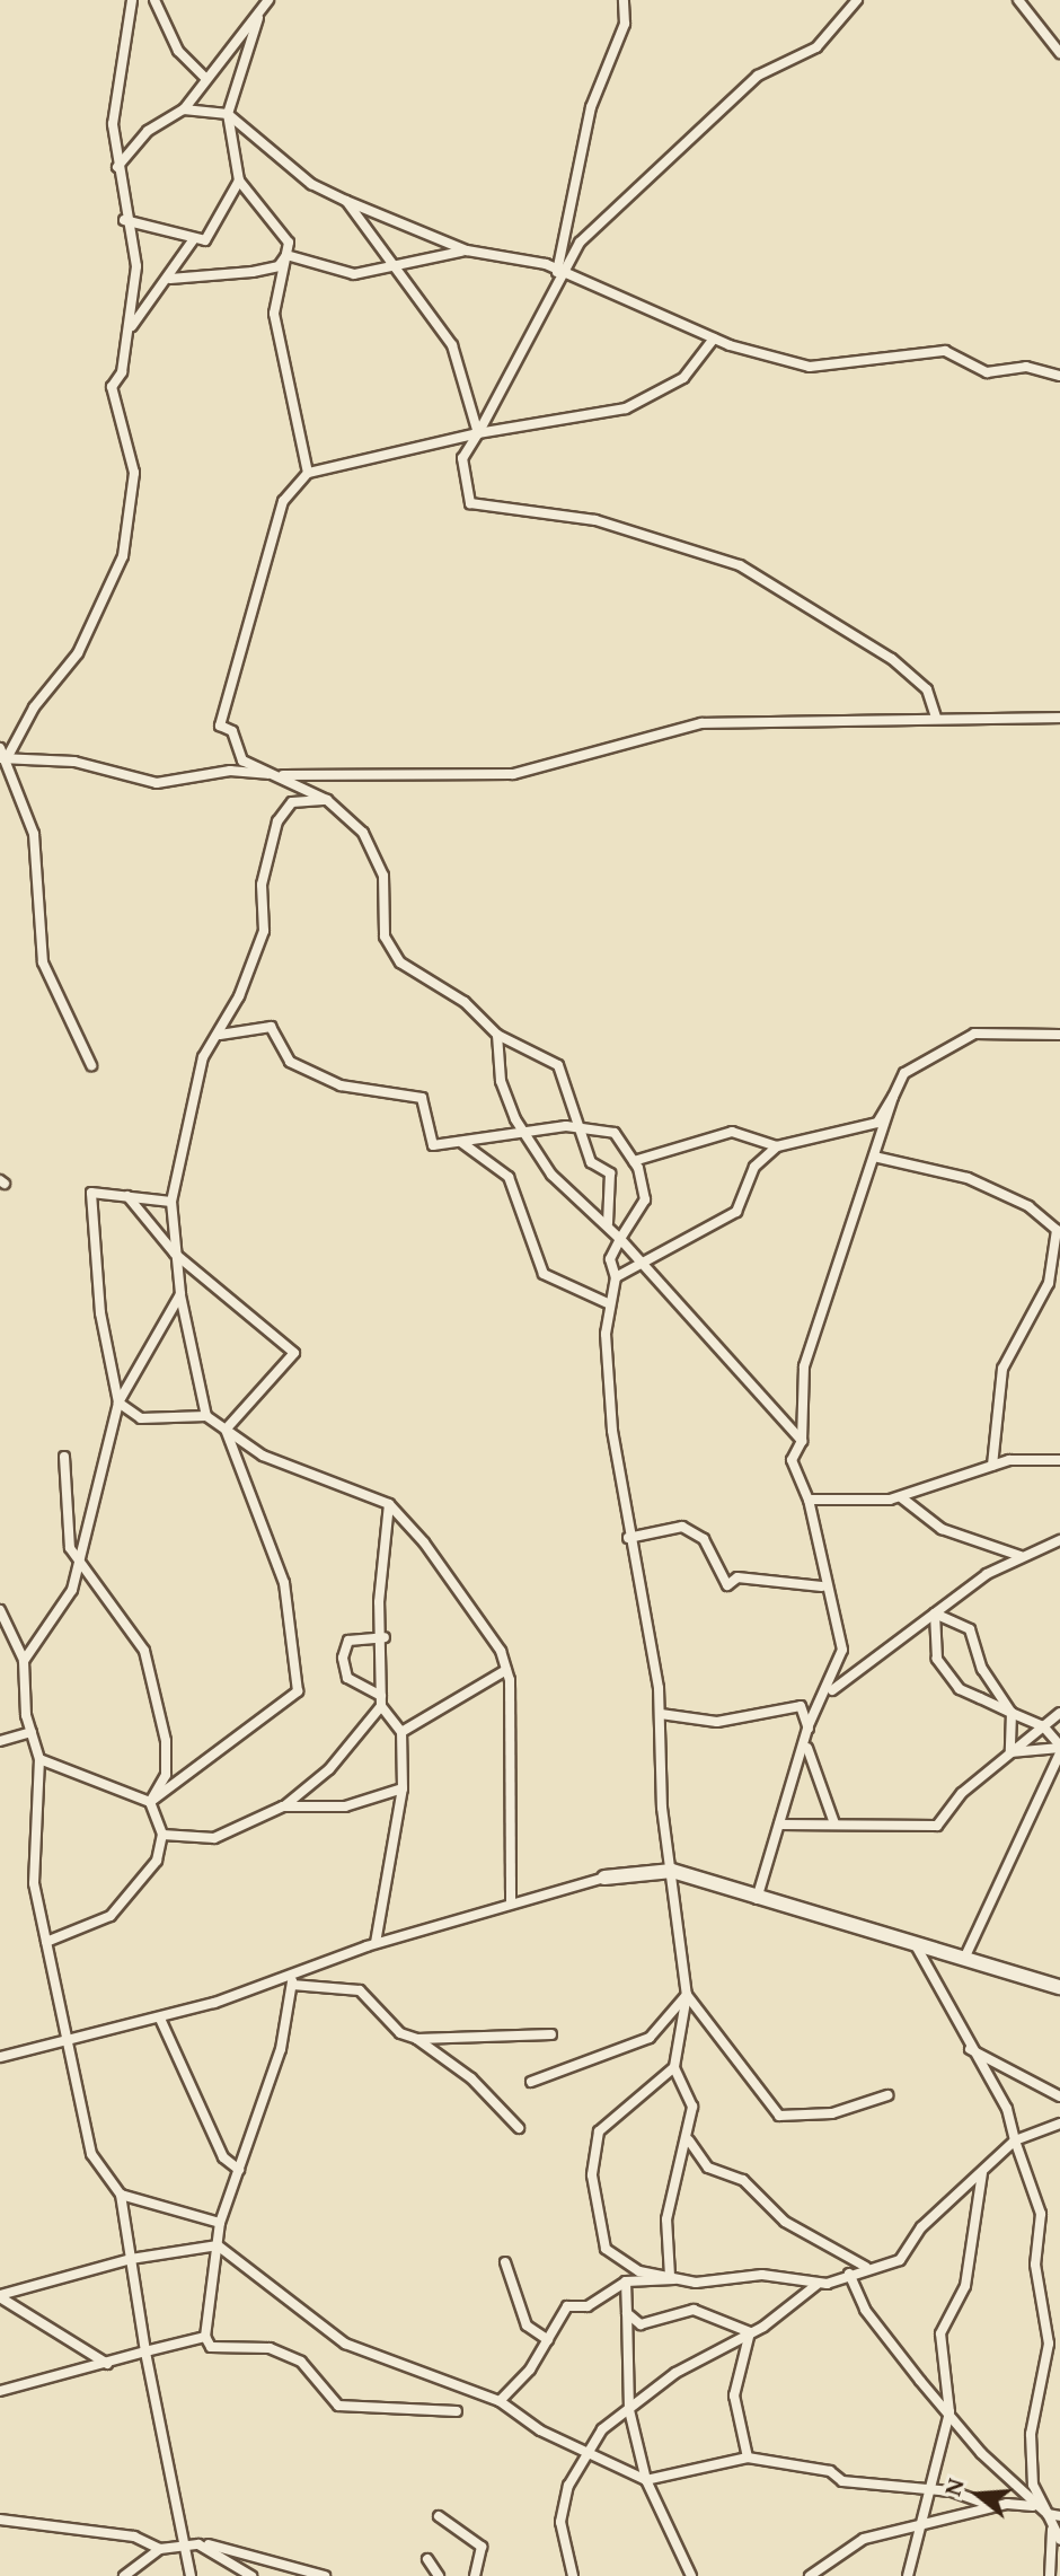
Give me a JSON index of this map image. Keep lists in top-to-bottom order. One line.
{"north":"left"}
